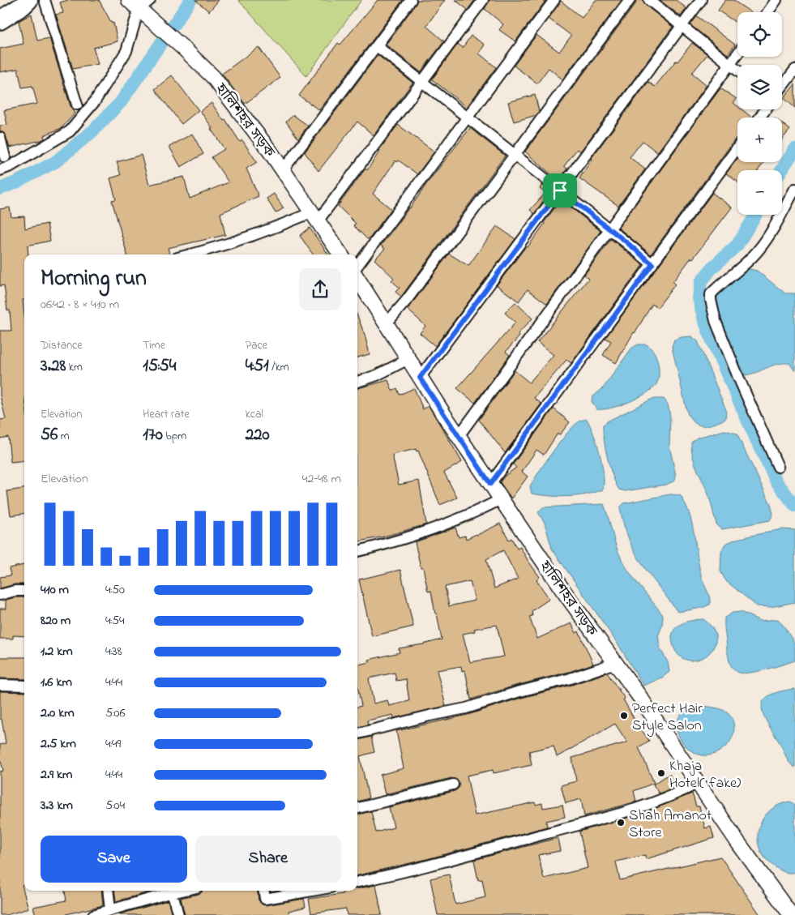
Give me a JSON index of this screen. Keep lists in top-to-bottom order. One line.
{"streets":{"street":["হালিশহর সড়ক"]},"places":["Perfect Hair Style Salon","Khaja Hotel( fake)","Shah Amanot Store"],"page":{"map_buttons":["+","−"],"heading":["Morning run","06:42 · 8 × 410 m"],"stats":[["Distance","3.28 km"],["Time","15:54"],["Pace","4:51 /km"],["Elevation","56 m"],["Heart rate","170 bpm"],["kcal","220"]],"chart":["Elevation","42–48 m"],"list":[{"name":"410 m","note":"4:50"},{"name":"820 m","note":"4:54"},{"name":"1.2 km","note":"4:38"},{"name":"1.6 km","note":"4:44"},{"name":"2.0 km","note":"5:06"},{"name":"2.5 km","note":"4:49"},{"name":"2.9 km","note":"4:44"},{"name":"3.3 km","note":"5:04"}],"buttons":["Save","Share"]}}
